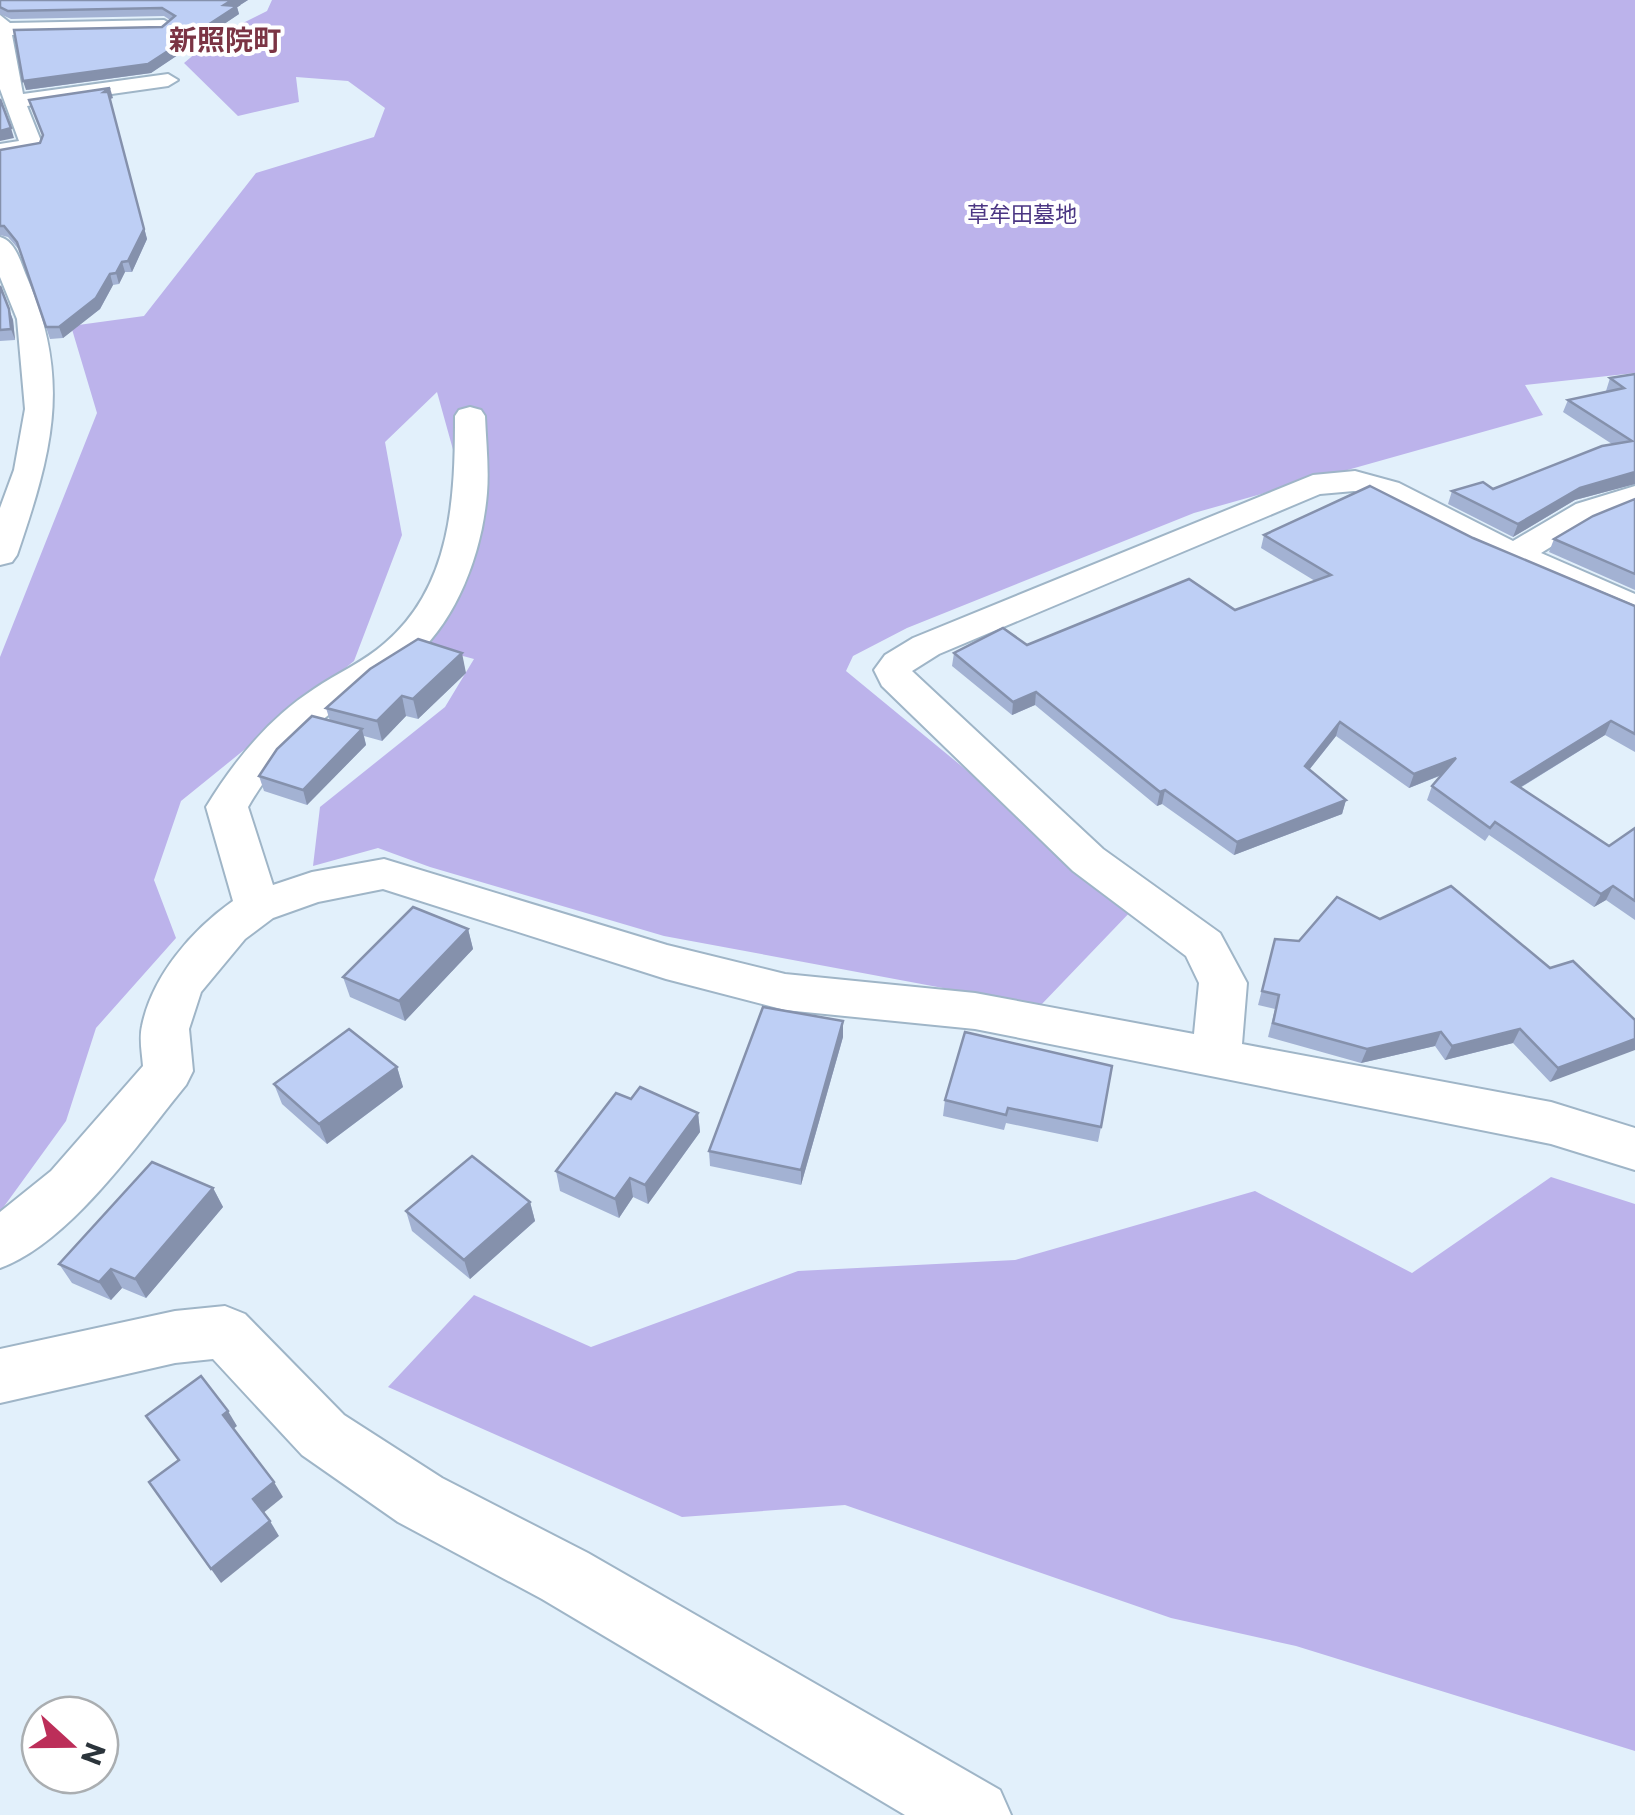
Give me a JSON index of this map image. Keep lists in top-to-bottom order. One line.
{"districts":["新照院町"],"parks":["草牟田墓地"],"north":"right"}
